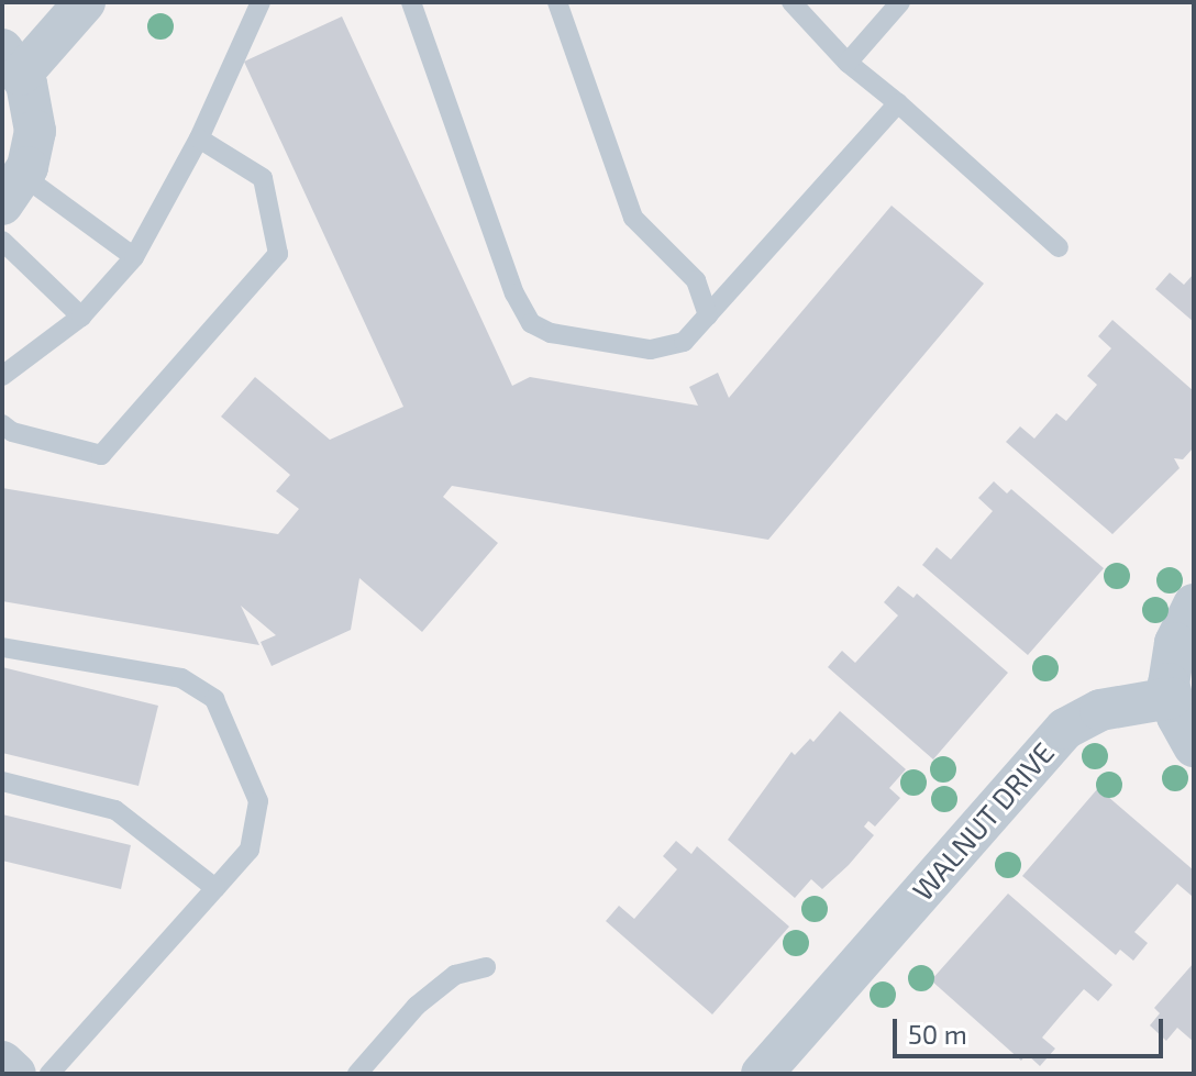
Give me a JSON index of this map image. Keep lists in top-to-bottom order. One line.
{"streets":{"street":["WALNUT DRIVE"]},"scale_bar":"50 m"}
